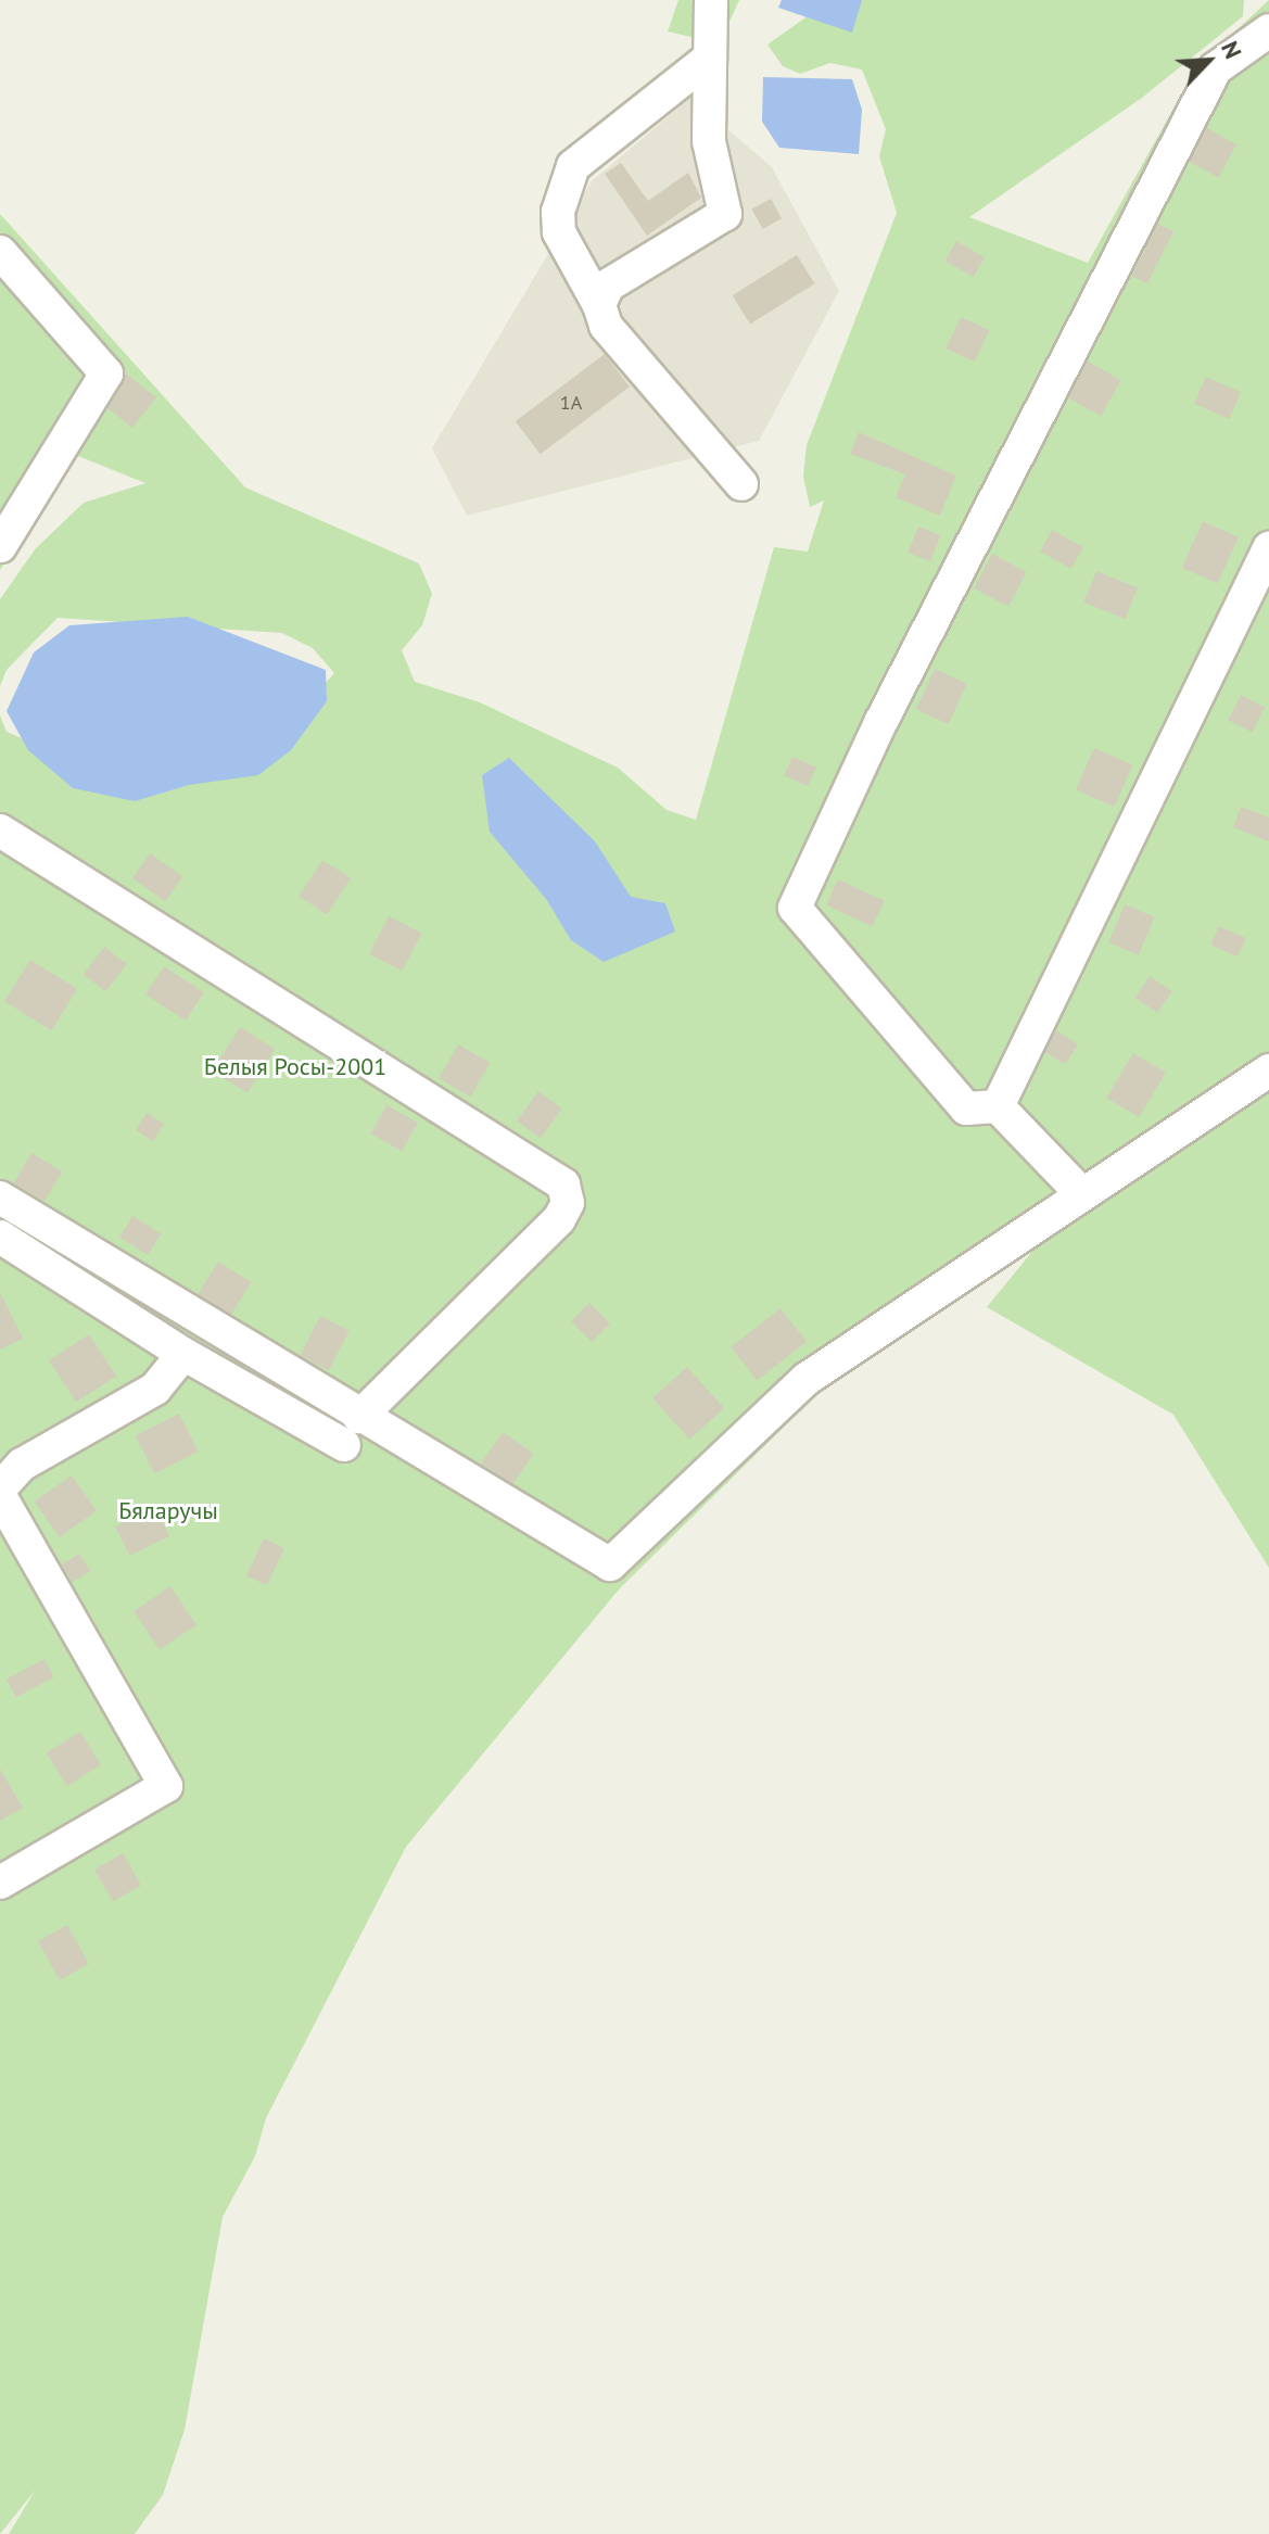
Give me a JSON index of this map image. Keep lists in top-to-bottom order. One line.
{"parks":["Белыя Росы-2001","Бяларучы"],"house_numbers":["1А"],"north":"top right"}
